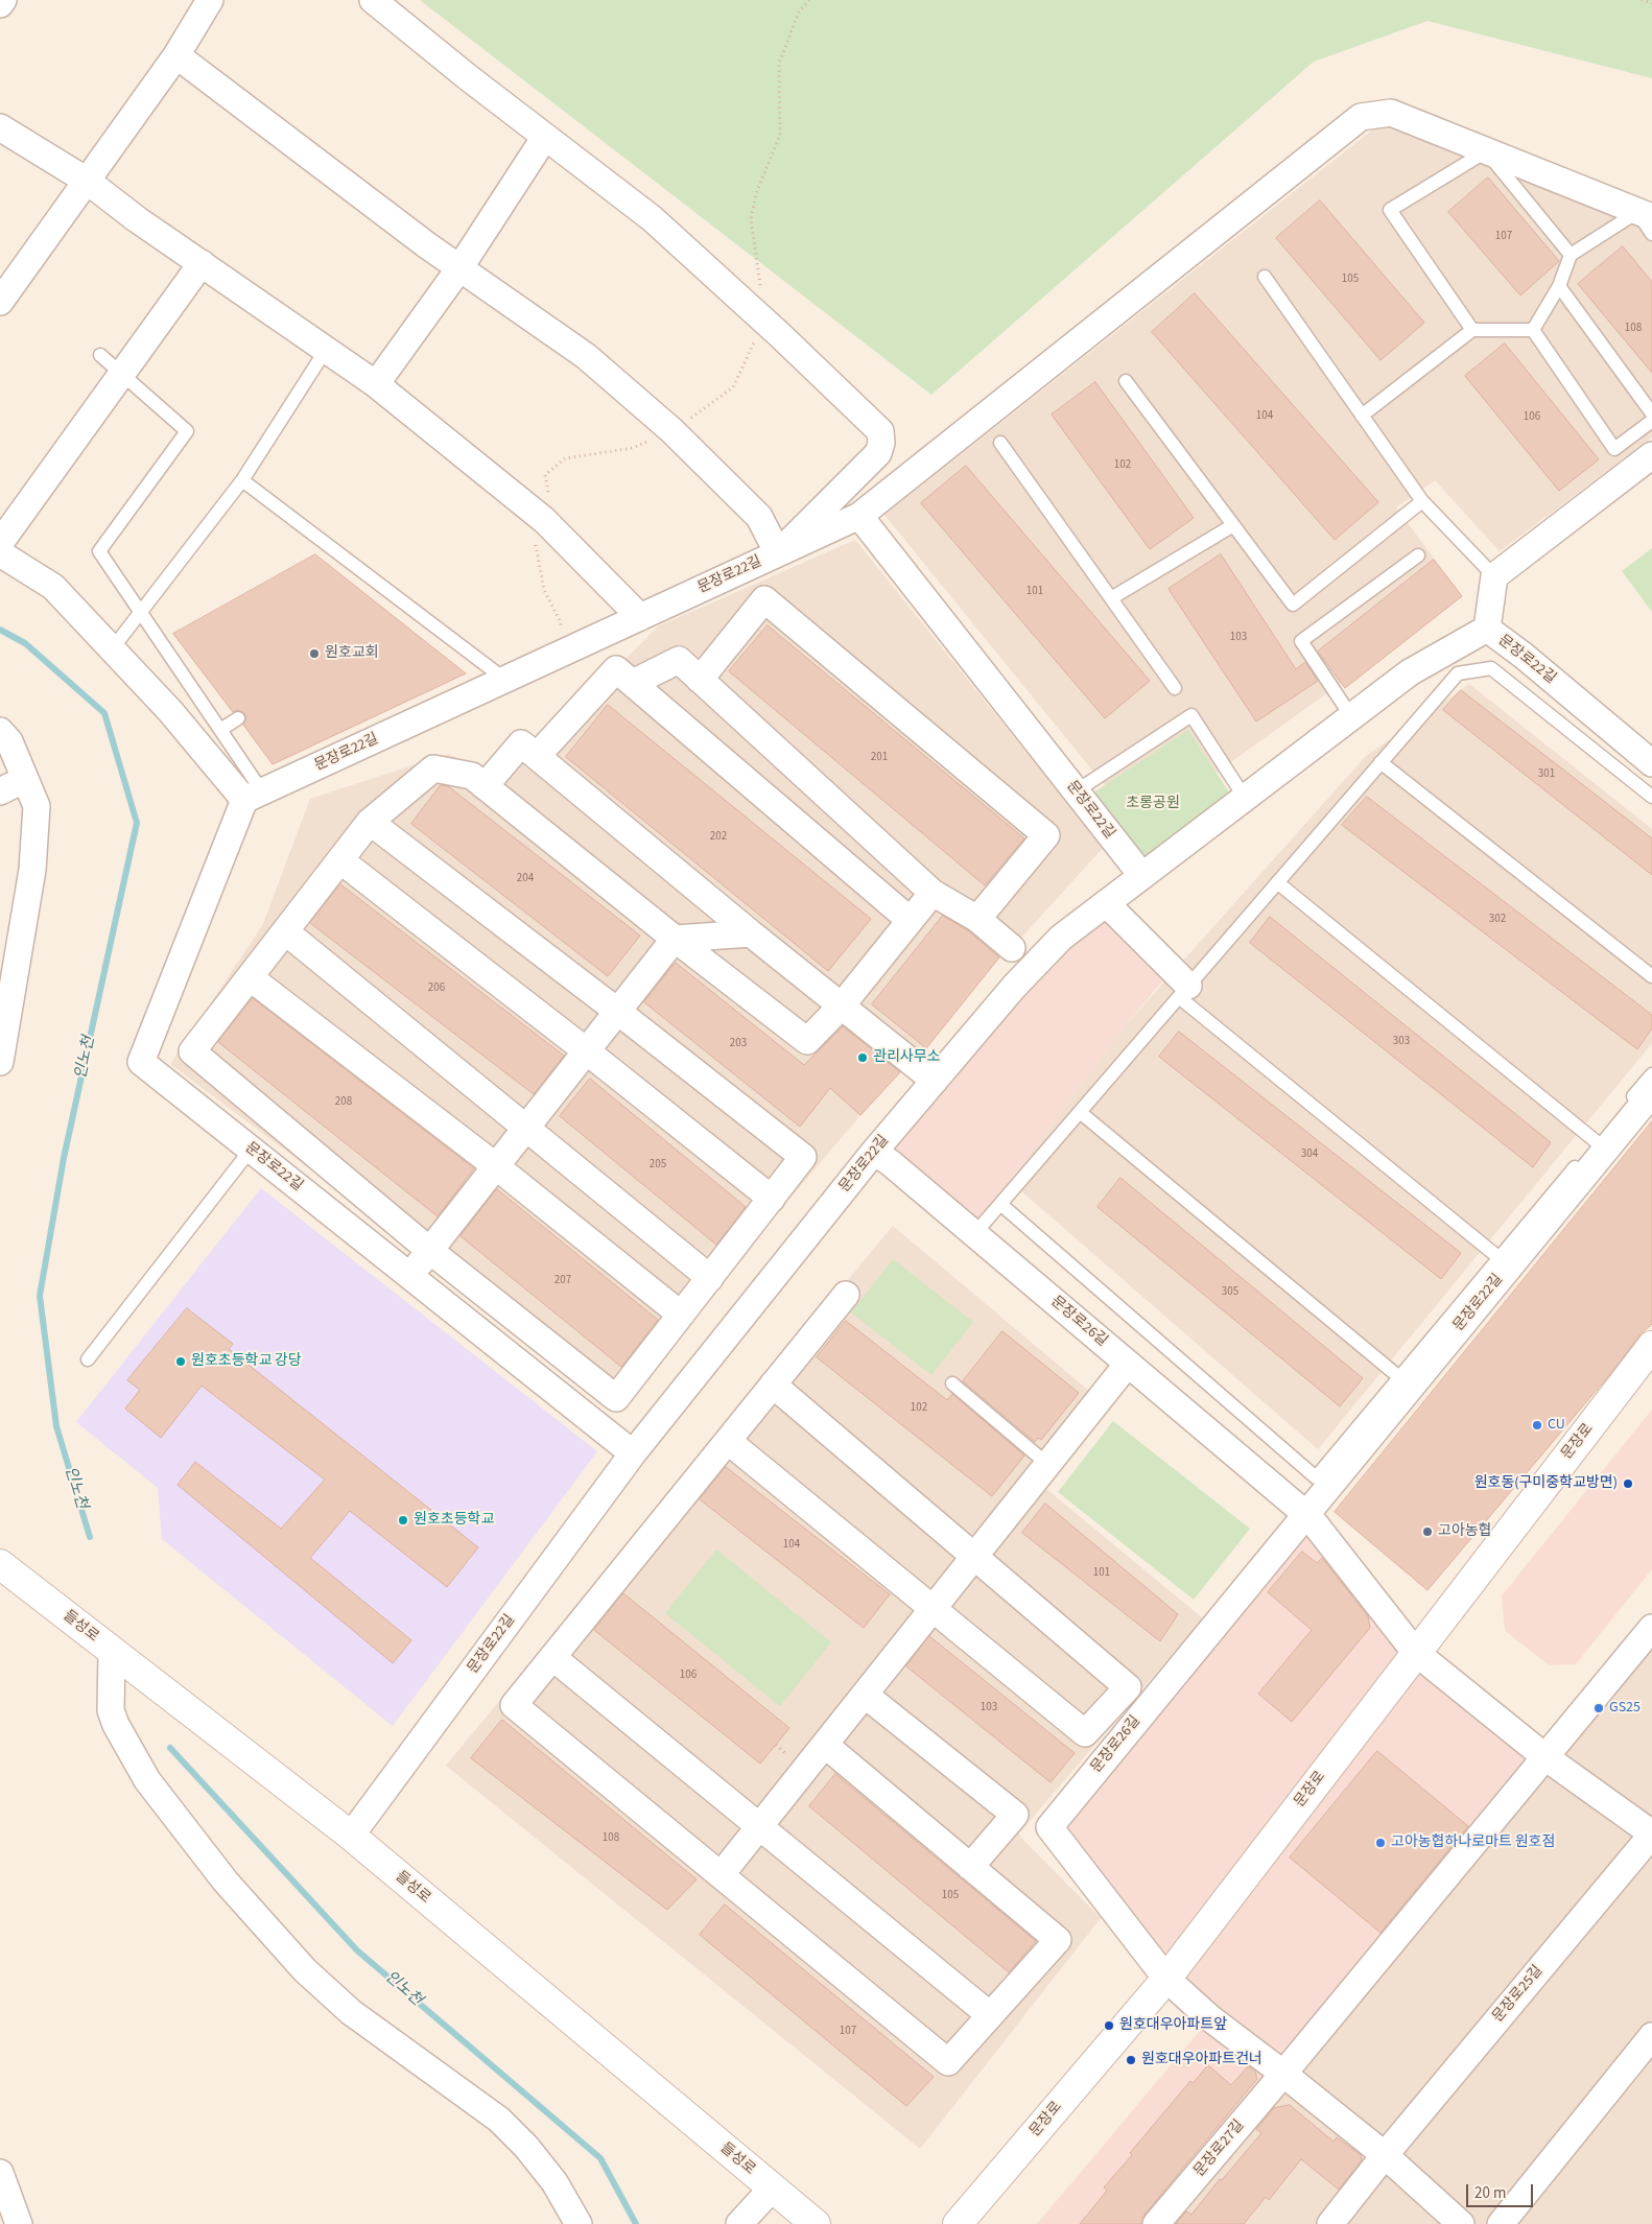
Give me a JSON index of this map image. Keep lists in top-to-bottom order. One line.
{"streets":{"street":["문장로22길","문장로26길","문장로","들성로","문장로25길","문장로27길"]},"crossings":[["문장로22길","문장로26길"],["문장로22길","들성로"],["문장로26길","문장로"],["문장로26길","문장로25길"],["문장로","문장로25길"]],"water":["인노천"],"parks":["초롱공원"],"places":["원호교회","관리사무소","원호초등학교 강당","CU","원호동(구미중학교방면)","원호초등학교","고아농협","GS25","고아농협하나로마트 원호점","원호대우아파트앞","원호대우아파트건너"],"house_numbers":["107","105","108","104","106","102","101","103","201","301","202","204","302","206","303","203","208","304","205","207","305","102","104","101","106","103","108","105","107"],"scale_bar":"20 m"}
